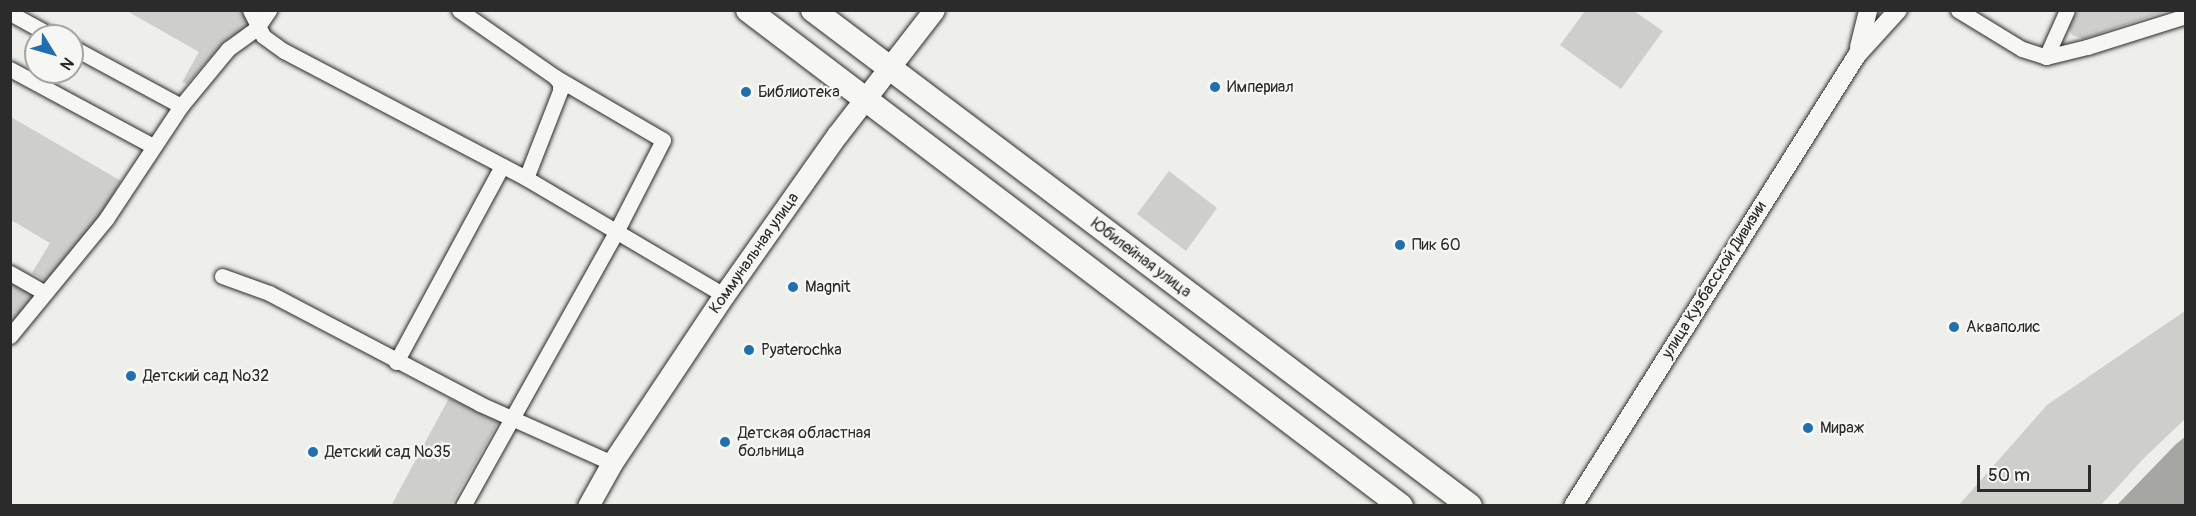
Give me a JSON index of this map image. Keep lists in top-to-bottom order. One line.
{"streets":{"highway":["Юбилейная улица"],"main road":["Коммунальная улица"],"street":["улица Кузбасской Дивизии"]},"crossings":[["Коммунальная улица","Юбилейная улица"]],"places":["Империал","Библиотека","Пик 60","Magnit","Акваполис","Pyaterochka","Детский сад №32","Мираж","Детская областная больница","Детский сад №35"],"scale_bar":"50 m","north":"bottom right"}
